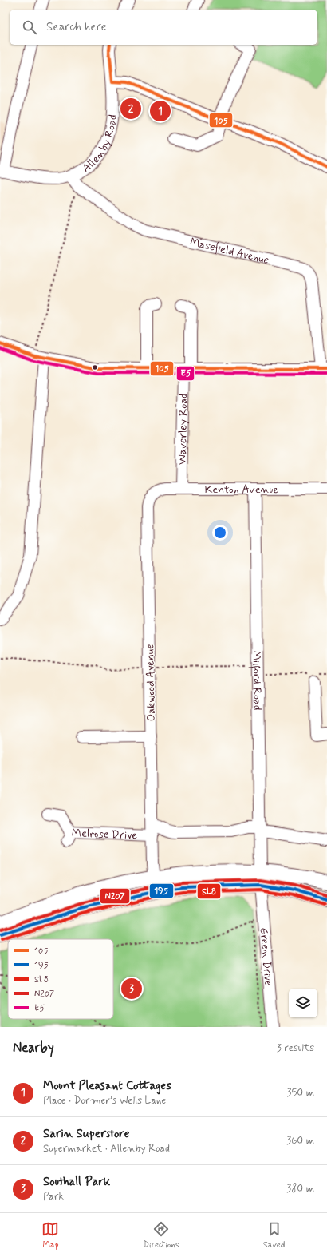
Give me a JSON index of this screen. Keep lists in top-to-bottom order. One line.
{"streets":{"street":["Allenby Road","Masefield Avenue","Waverley Road","Kenton Avenue","Milford Road","Oakwood Avenue","Melrose Drive","Green Drive"]},"crossings":[["Allenby Road","Masefield Avenue"],["Waverley Road","Kenton Avenue"],["Kenton Avenue","Milford Road"],["Kenton Avenue","Oakwood Avenue"],["Milford Road","Melrose Drive"],["Milford Road","Green Drive"],["Oakwood Avenue","Melrose Drive"]],"lines":["transit line 105","transit line E5","transit line N207","transit line 195","transit line SL8"],"legend":["105","195","SL8","N207","E5"],"page":{"search":"Search here","pins":["2","1","3"],"heading":["Nearby","3 results"],"list":[{"mark":"1","name":"Mount Pleasant Cottages","note":"Place · Dormer’s Wells Lane","value":"350 m"},{"mark":"2","name":"Sarin Superstore","note":"Supermarket · Allenby Road","value":"360 m"},{"mark":"3","name":"Southall Park","note":"Park","value":"380 m"}],"nav":["Map","Directions","Saved"]}}
